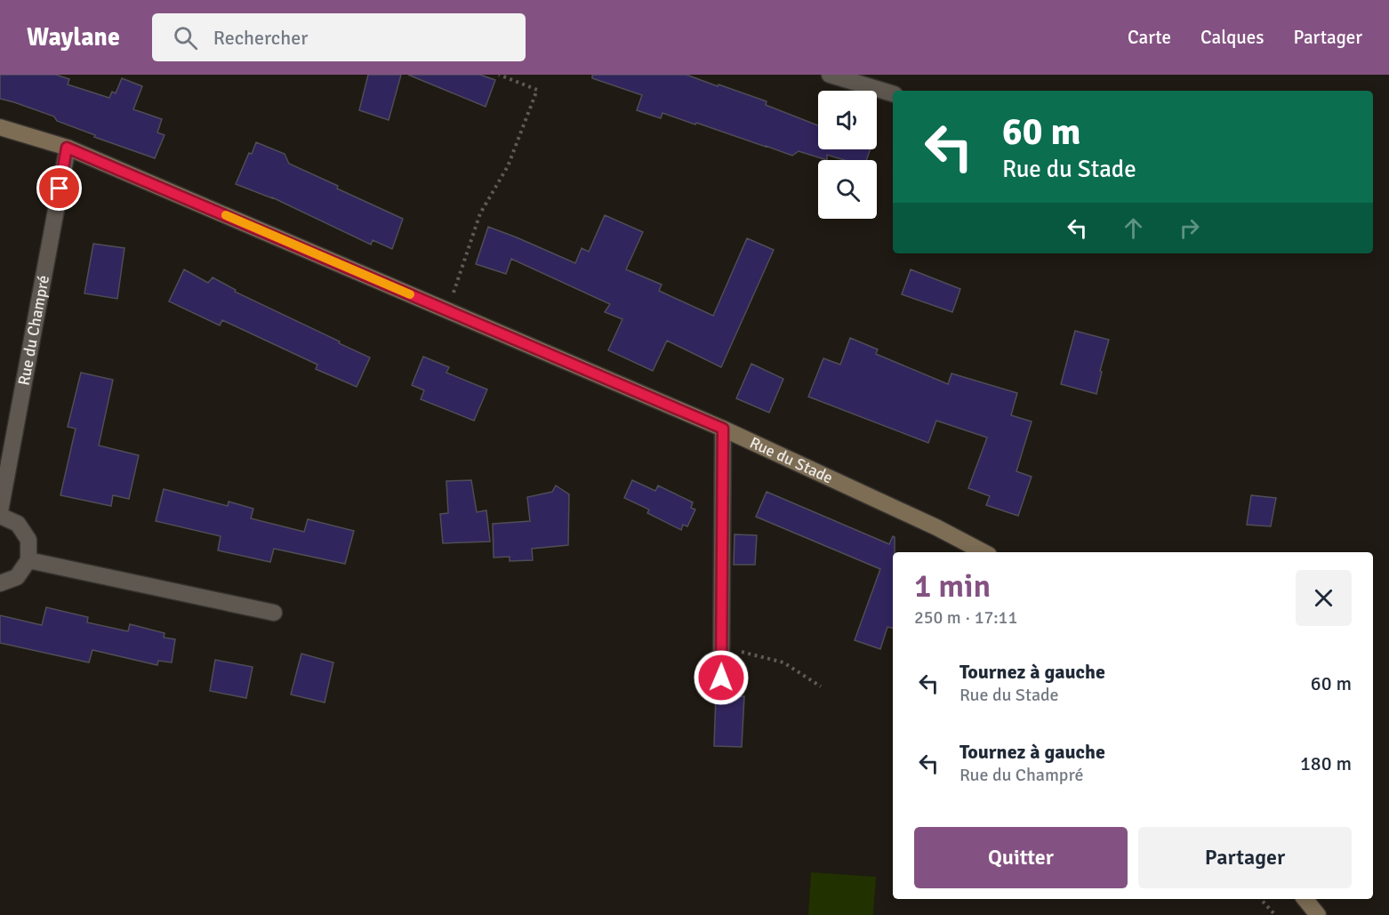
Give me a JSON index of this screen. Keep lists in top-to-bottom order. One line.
{"streets":{"street":["Rue du Champré","Rue du Stade"]},"crossings":[["Rue du Champré","Rue du Stade"]],"page":{"header":"Waylane","search":"Rechercher","nav":["Carte","Calques","Partager"],"turn":["60 m","Rue du Stade"],"heading":["1 min","250 m · 17:11"],"list":[{"name":"Tournez à gauche","note":"Rue du Stade","value":"60 m"},{"name":"Tournez à gauche","note":"Rue du Champré","value":"180 m"}],"buttons":["Quitter","Partager"]}}
